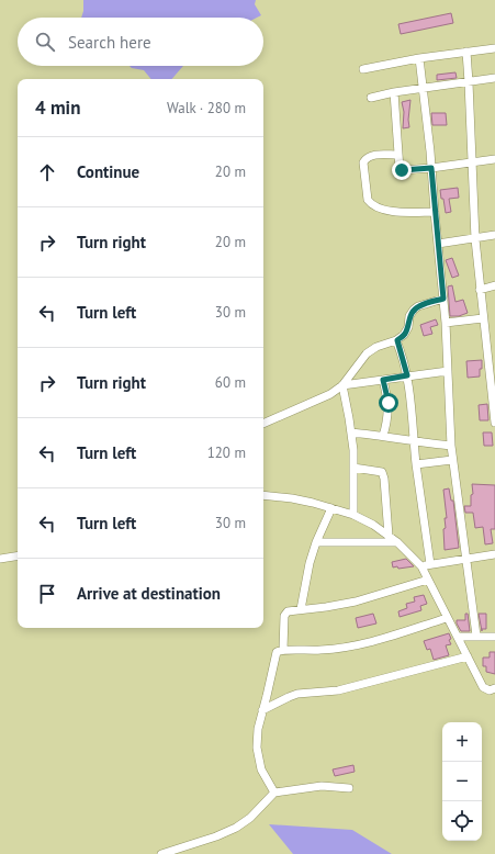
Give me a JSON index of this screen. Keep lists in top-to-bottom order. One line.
{"page":{"search":"Search here","heading":["4 min","Walk · 280 m"],"list":[["Continue","20 m"],["Turn right","20 m"],["Turn left","30 m"],["Turn right","60 m"],["Turn left","120 m"],["Turn left","30 m"],"Arrive at destination"],"map_buttons":["+","−"]}}
